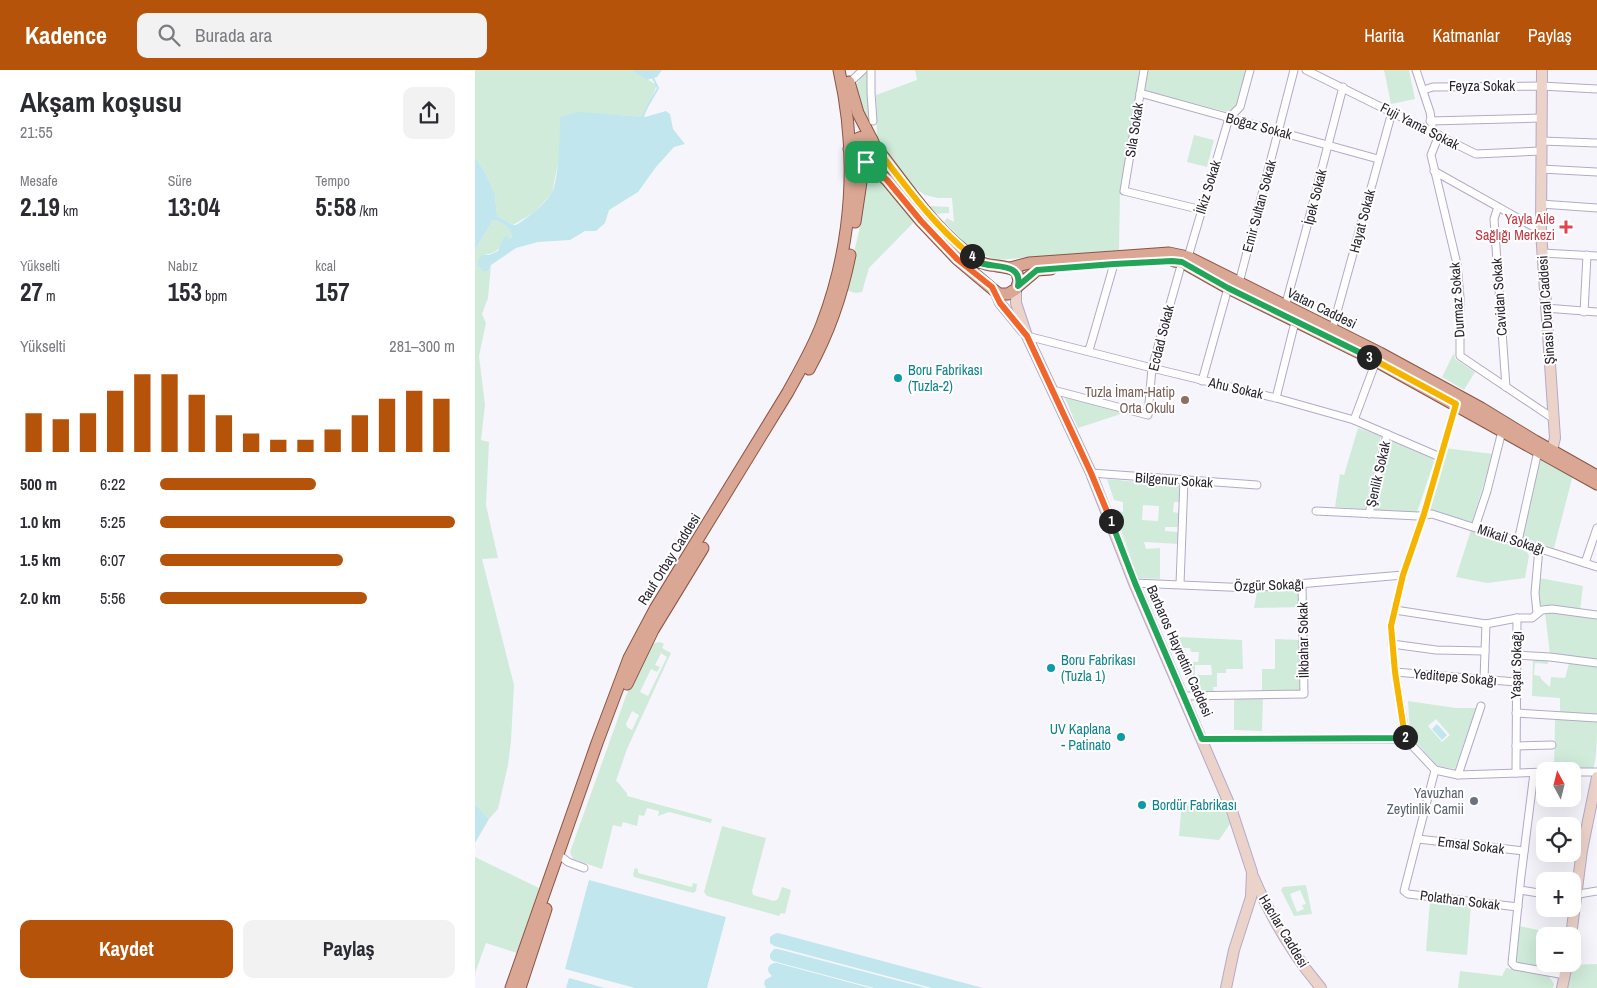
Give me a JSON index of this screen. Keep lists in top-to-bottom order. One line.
{"streets":{"main road":["Vatan Caddesi","Rauf Orbay Caddesi"],"street":["Feyza Sokak","Boğaz Sokak","Fuji Yama Sokak","Sıla Sokak","İlkiz Sokak","İpek Sokak","Emir Sultan Sokak","Hayat Sokak","Cavidan Sokak","Durmaz Sokak","Şinasi Dural Caddesi","Ecdad Sokak","Ahu Sokak","Şenlik Sokak","Bilgenur Sokak","Mikail Sokağı","Özgür Sokağı","İlkbahar Sokak","Barbaros Hayrettin Caddesi","Yaşar Sokağı","Yeditepe Sokağı","Emsal Sokak","Polathan Sokak","Hacılar Caddesi"]},"crossings":[["Feyza Sokak","Şinasi Dural Caddesi"],["Boğaz Sokak","Sıla Sokak"],["Boğaz Sokak","İlkiz Sokak"],["Boğaz Sokak","İpek Sokak"],["Boğaz Sokak","Emir Sultan Sokak"],["Boğaz Sokak","Hayat Sokak"],["Fuji Yama Sokak","İpek Sokak"],["Fuji Yama Sokak","Hayat Sokak"],["Fuji Yama Sokak","Durmaz Sokak"],["Fuji Yama Sokak","Şinasi Dural Caddesi"],["Sıla Sokak","İlkiz Sokak"],["İlkiz Sokak","Vatan Caddesi"],["İlkiz Sokak","Ecdad Sokak"],["İpek Sokak","Vatan Caddesi"],["Emir Sultan Sokak","Vatan Caddesi"],["Emir Sultan Sokak","Ahu Sokak"],["Hayat Sokak","Vatan Caddesi"],["Cavidan Sokak","Durmaz Sokak"],["Durmaz Sokak","Şinasi Dural Caddesi"],["Vatan Caddesi","Şinasi Dural Caddesi"],["Vatan Caddesi","Ecdad Sokak"],["Ecdad Sokak","Ahu Sokak"],["Ecdad Sokak","Barbaros Hayrettin Caddesi"],["Ahu Sokak","Şenlik Sokak"],["Ahu Sokak","Barbaros Hayrettin Caddesi"],["Şenlik Sokak","Mikail Sokağı"],["Bilgenur Sokak","Barbaros Hayrettin Caddesi"],["Özgür Sokağı","İlkbahar Sokak"],["Özgür Sokağı","Barbaros Hayrettin Caddesi"],["İlkbahar Sokak","Barbaros Hayrettin Caddesi"],["Barbaros Hayrettin Caddesi","Hacılar Caddesi"],["Yaşar Sokağı","Yeditepe Sokağı"],["Emsal Sokak","Polathan Sokak"]],"places":{"health":["Yayla Aile Sağlığı Merkezi"],"other":["Boru Fabrikası (Tuzla-2)","Tuzla İmam-Hatip Orta Okulu","Boru Fabrikası (Tuzla 1)","UV Kaplana - Patinato","Yavuzhan Zeytinlik Camii","Bordür Fabrikası"]},"north":"top","page":{"header":"Kadence","search":"Burada ara","nav":["Harita","Katmanlar","Paylaş"],"heading":["Akşam koşusu","21:55"],"stats":[["Mesafe","2.19 km"],["Süre","13:04"],["Tempo","5:58 /km"],["Yükselti","27 m"],["Nabız","153 bpm"],["kcal","157"]],"pins":["4","3","1","2"],"chart":["Yükselti","281–300 m"],"list":[{"name":"500 m","note":"6:22"},{"name":"1.0 km","note":"5:25"},{"name":"1.5 km","note":"6:07"},{"name":"2.0 km","note":"5:56"}],"map_buttons":["+","−"],"buttons":["Kaydet","Paylaş"]}}
